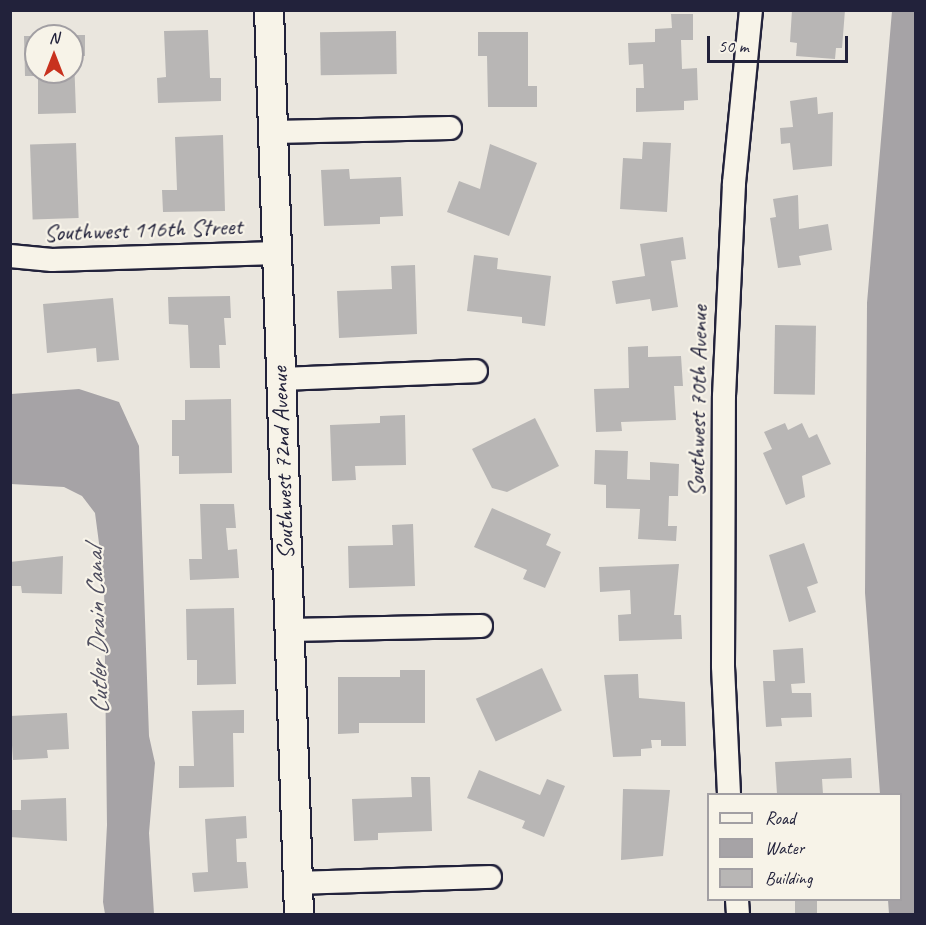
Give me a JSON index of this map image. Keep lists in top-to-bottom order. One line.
{"streets":{"street":["Southwest 116th Street","Southwest 70th Avenue","Southwest 72nd Avenue"]},"crossings":[["Southwest 116th Street","Southwest 72nd Avenue"]],"water":["Cutler Drain Canal"],"legend":["Road","Water","Building"],"scale_bar":"50 m","north":"top"}
